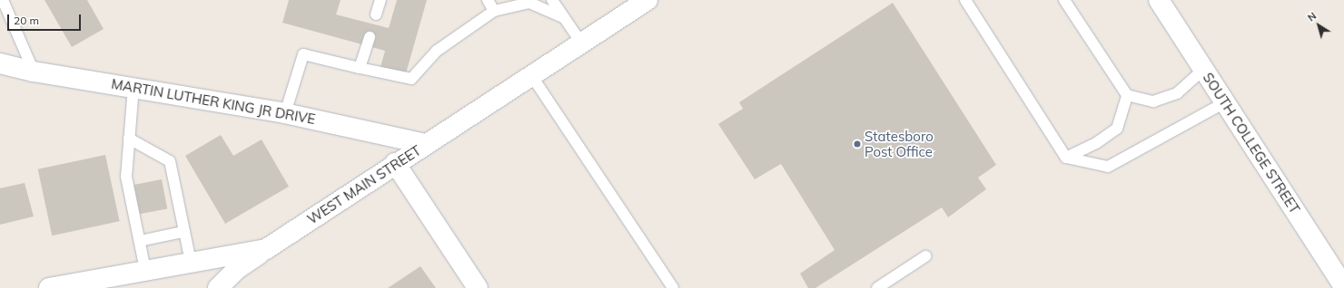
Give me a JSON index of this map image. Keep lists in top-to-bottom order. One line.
{"streets":{"street":["MARTIN LUTHER KING JR DRIVE","SOUTH COLLEGE STREET","WEST MAIN STREET"]},"crossings":[["MARTIN LUTHER KING JR DRIVE","WEST MAIN STREET"]],"places":["Statesboro Post Office"],"scale_bar":"20 m","north":"top left"}
